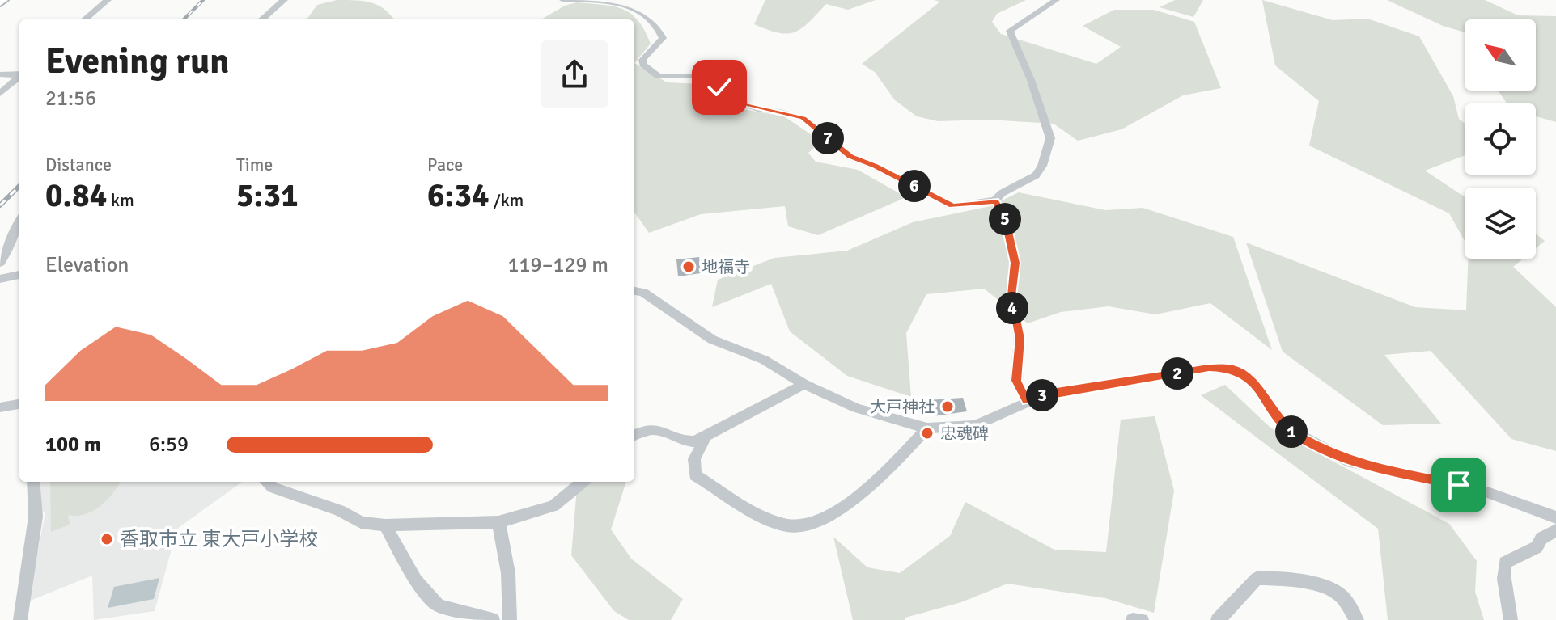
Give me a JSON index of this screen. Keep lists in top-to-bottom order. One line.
{"places":["地福寺","大戸神社","忠魂碑","香取市立 東大戸小学校"],"north":"top left","page":{"heading":["Evening run","21:56"],"pins":["7","6","5","4","2","3","1"],"stats":[["Distance","0.84 km"],["Time","5:31"],["Pace","6:34 /km"]],"chart":["Elevation","119–129 m"],"list":[{"name":"100 m","note":"6:59"}]}}
